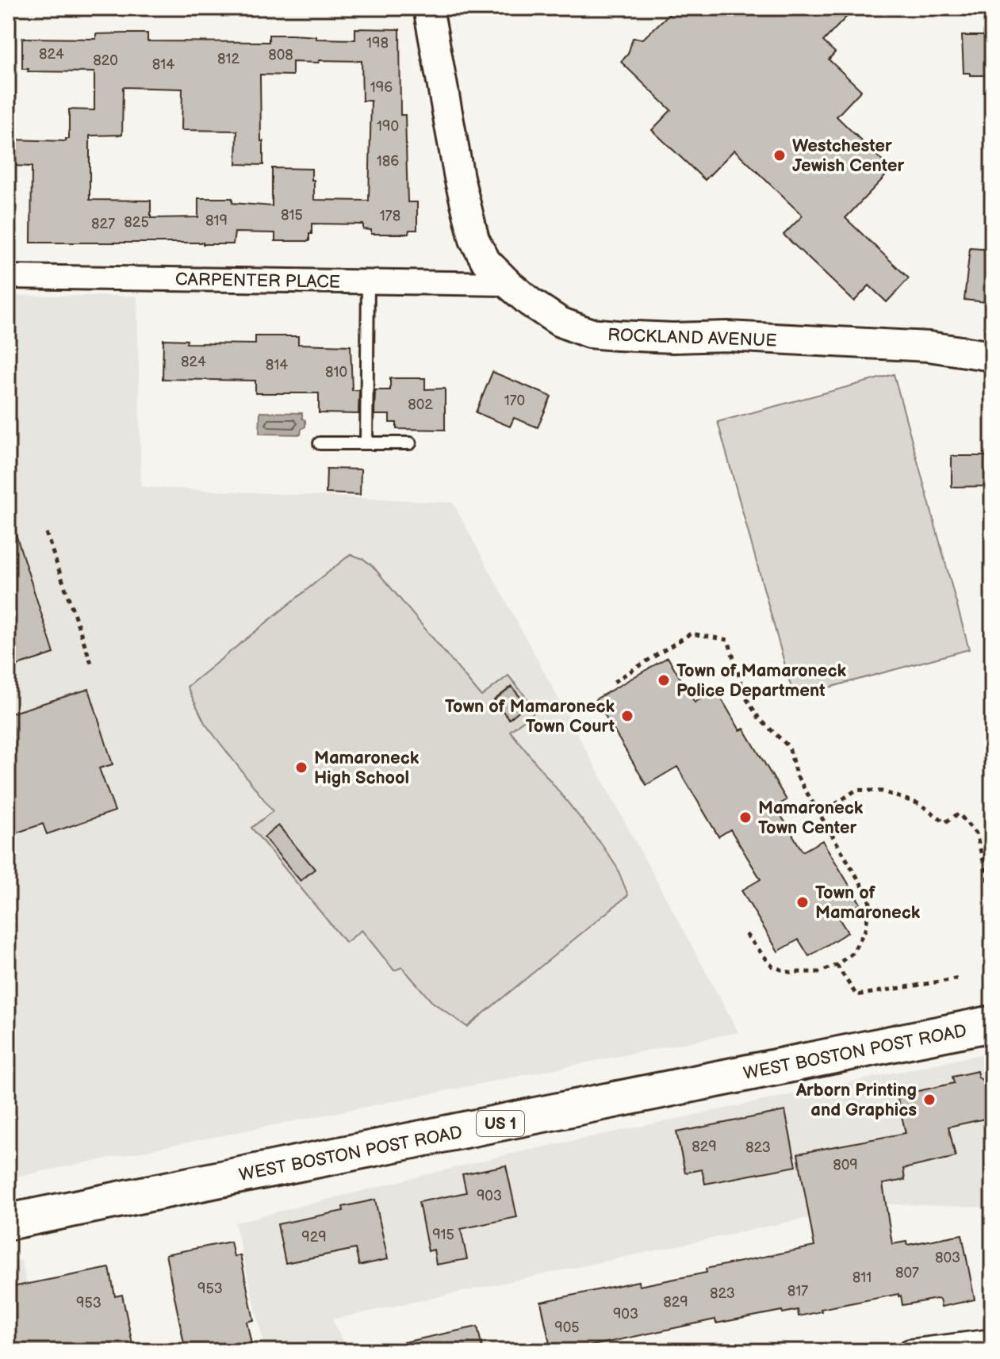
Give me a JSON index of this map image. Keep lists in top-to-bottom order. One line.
{"streets":{"main road":["WEST BOSTON POST ROAD","US 1"],"street":["CARPENTER PLACE","ROCKLAND AVENUE"]},"crossings":[["CARPENTER PLACE","ROCKLAND AVENUE"]],"places":["Westchester Jewish Center","Town of Mamaroneck Police Department","Town of Mamaroneck Town Court","Mamaroneck High School","Mamaroneck Town Center","Town of Mamaroneck","Arborn Printing and Graphics"],"house_numbers":["198","824","808","812","820","814","196","190","186","815","178","819","825","827","824","814","810","170","802","829","823","809","903","915","929","803","807","811","953","817","823","829","953","903","905"]}
